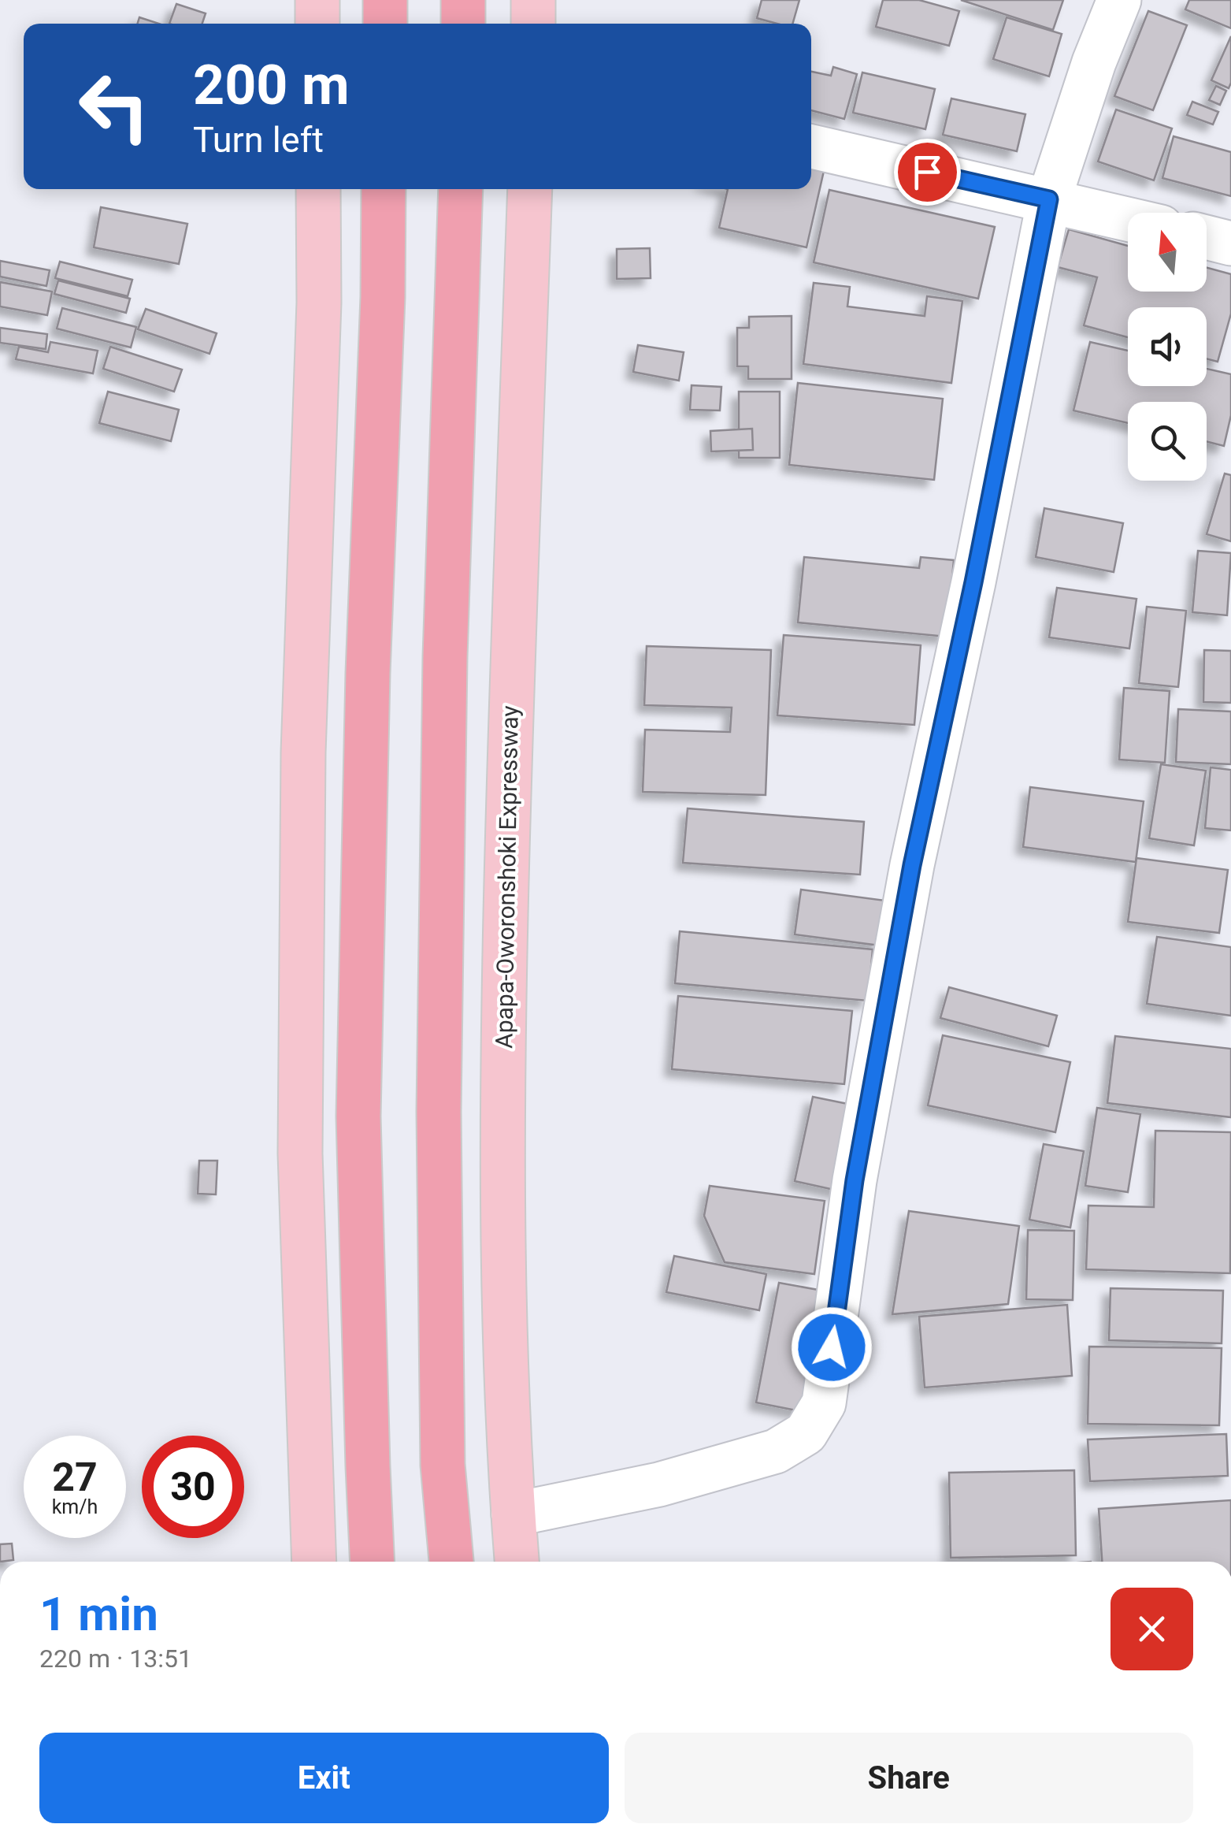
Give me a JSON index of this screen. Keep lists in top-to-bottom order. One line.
{"streets":{"main road":["Apapa-Oworonshoki Expressway"]},"north":"top","page":{"turn":["200 m","Turn left"],"speed":"27 km/h","limit":"30","heading":["1 min","220 m · 13:51"],"buttons":["Exit","Share"]}}
